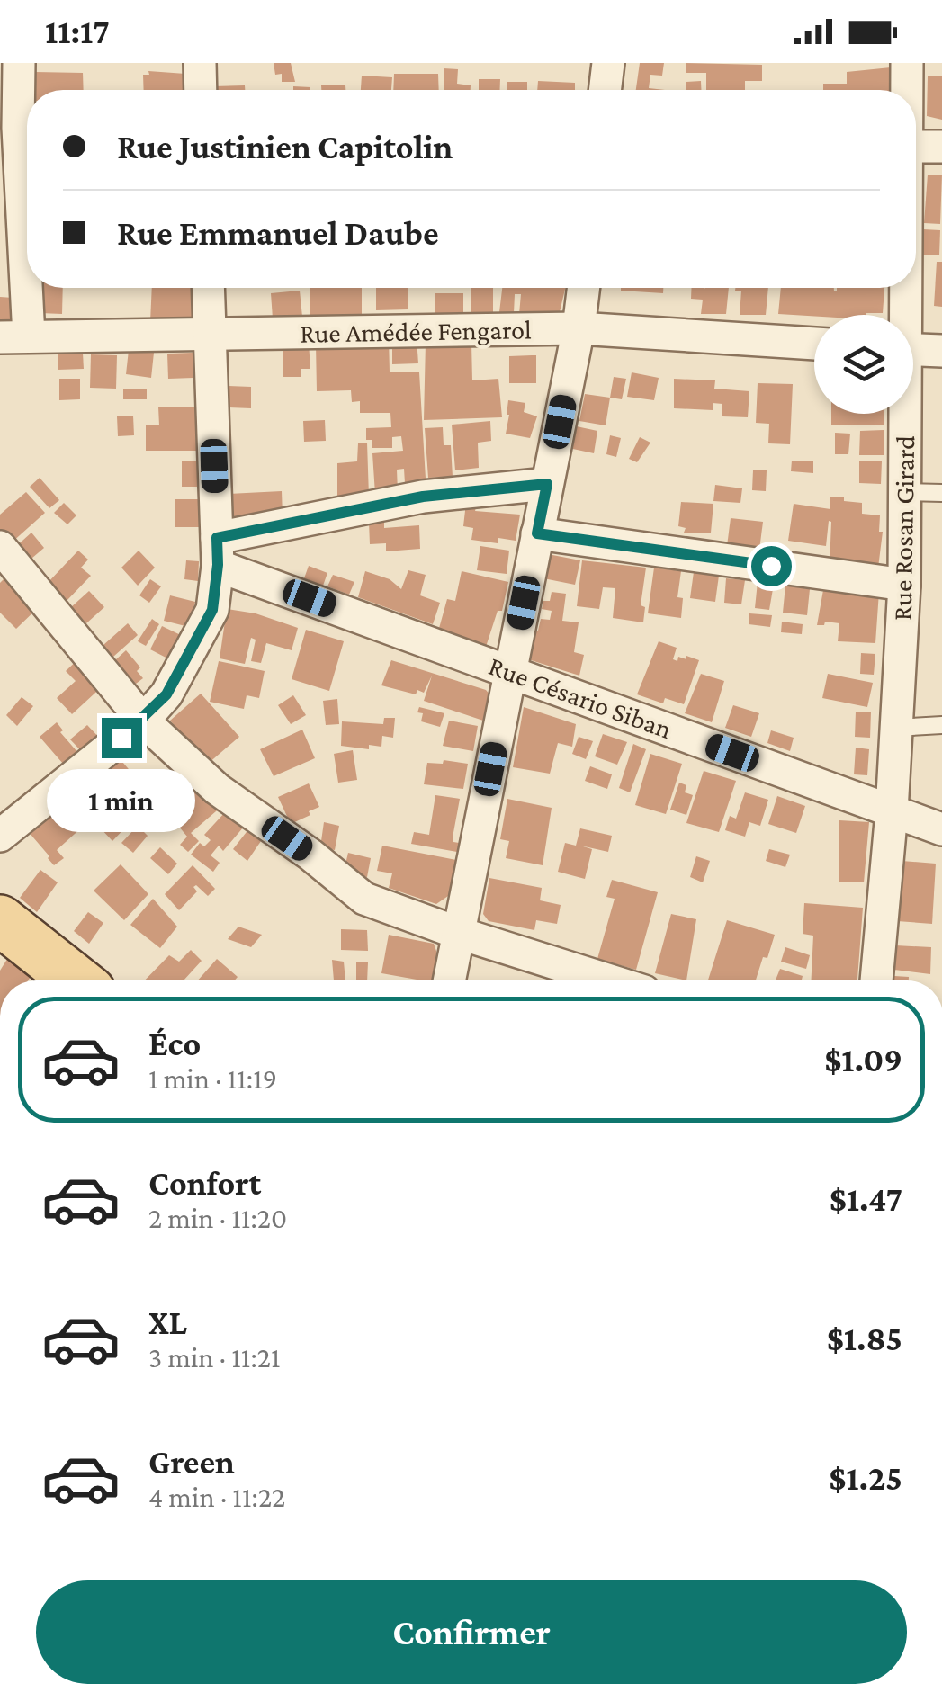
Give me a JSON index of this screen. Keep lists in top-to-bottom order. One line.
{"streets":{"street":["Rue Amédée Fengarol","Rue Rosan Girard","Rue Césario Siban"]},"crossings":[["Rue Rosan Girard","Rue Césario Siban"]],"page":{"status":"11:17","banner":["Rue Justinien Capitolin","Rue Emmanuel Daube"],"bubble":"1 min","list":[{"name":"Éco","note":"1 min · 11:19","value":"$1.09"},{"name":"Confort","note":"2 min · 11:20","value":"$1.47"},{"name":"XL","note":"3 min · 11:21","value":"$1.85"},{"name":"Green","note":"4 min · 11:22","value":"$1.25"}],"buttons":"Confirmer"}}
